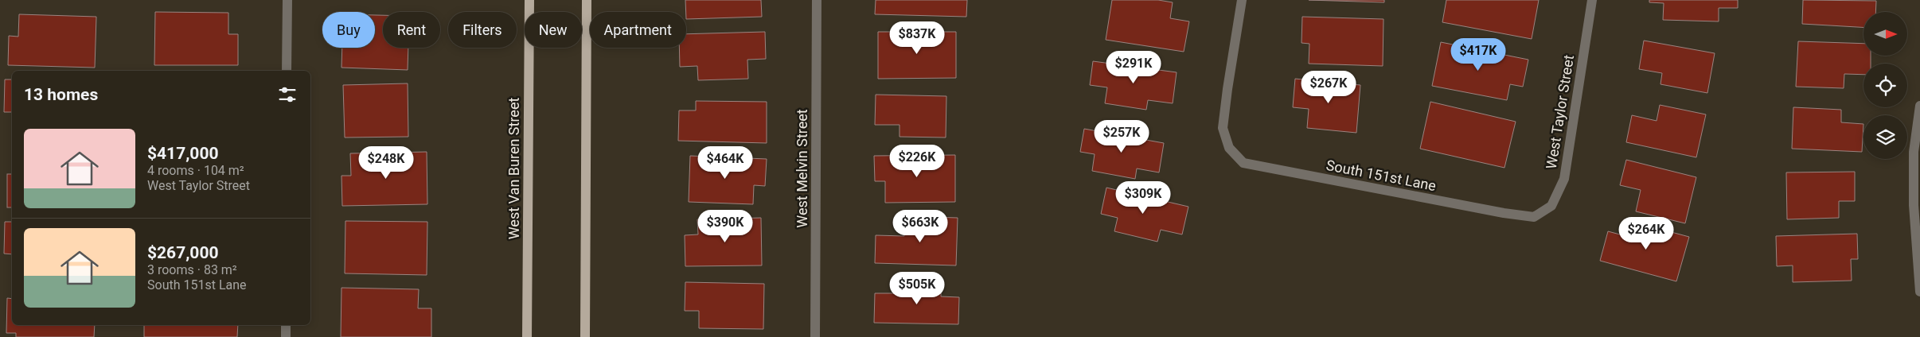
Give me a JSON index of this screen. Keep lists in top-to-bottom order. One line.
{"streets":{"main road":["West Van Buren Street"],"street":["West Taylor Street","West Melvin Street","South 151st Lane"]},"crossings":[["West Taylor Street","South 151st Lane"]],"north":"right","page":{"chip":["Buy","Rent","Filters","New","Apartment"],"price":["$837K","$417K","$291K","$267K","$257K","$226K","$248K","$464K","$309K","$390K","$663K","$264K","$505K"],"heading":"13 homes","list":[{"name":"$417,000","note":"4 rooms · 104 m² · West Taylor Street"},{"name":"$267,000","note":"3 rooms · 83 m² · South 151st Lane"}]}}
